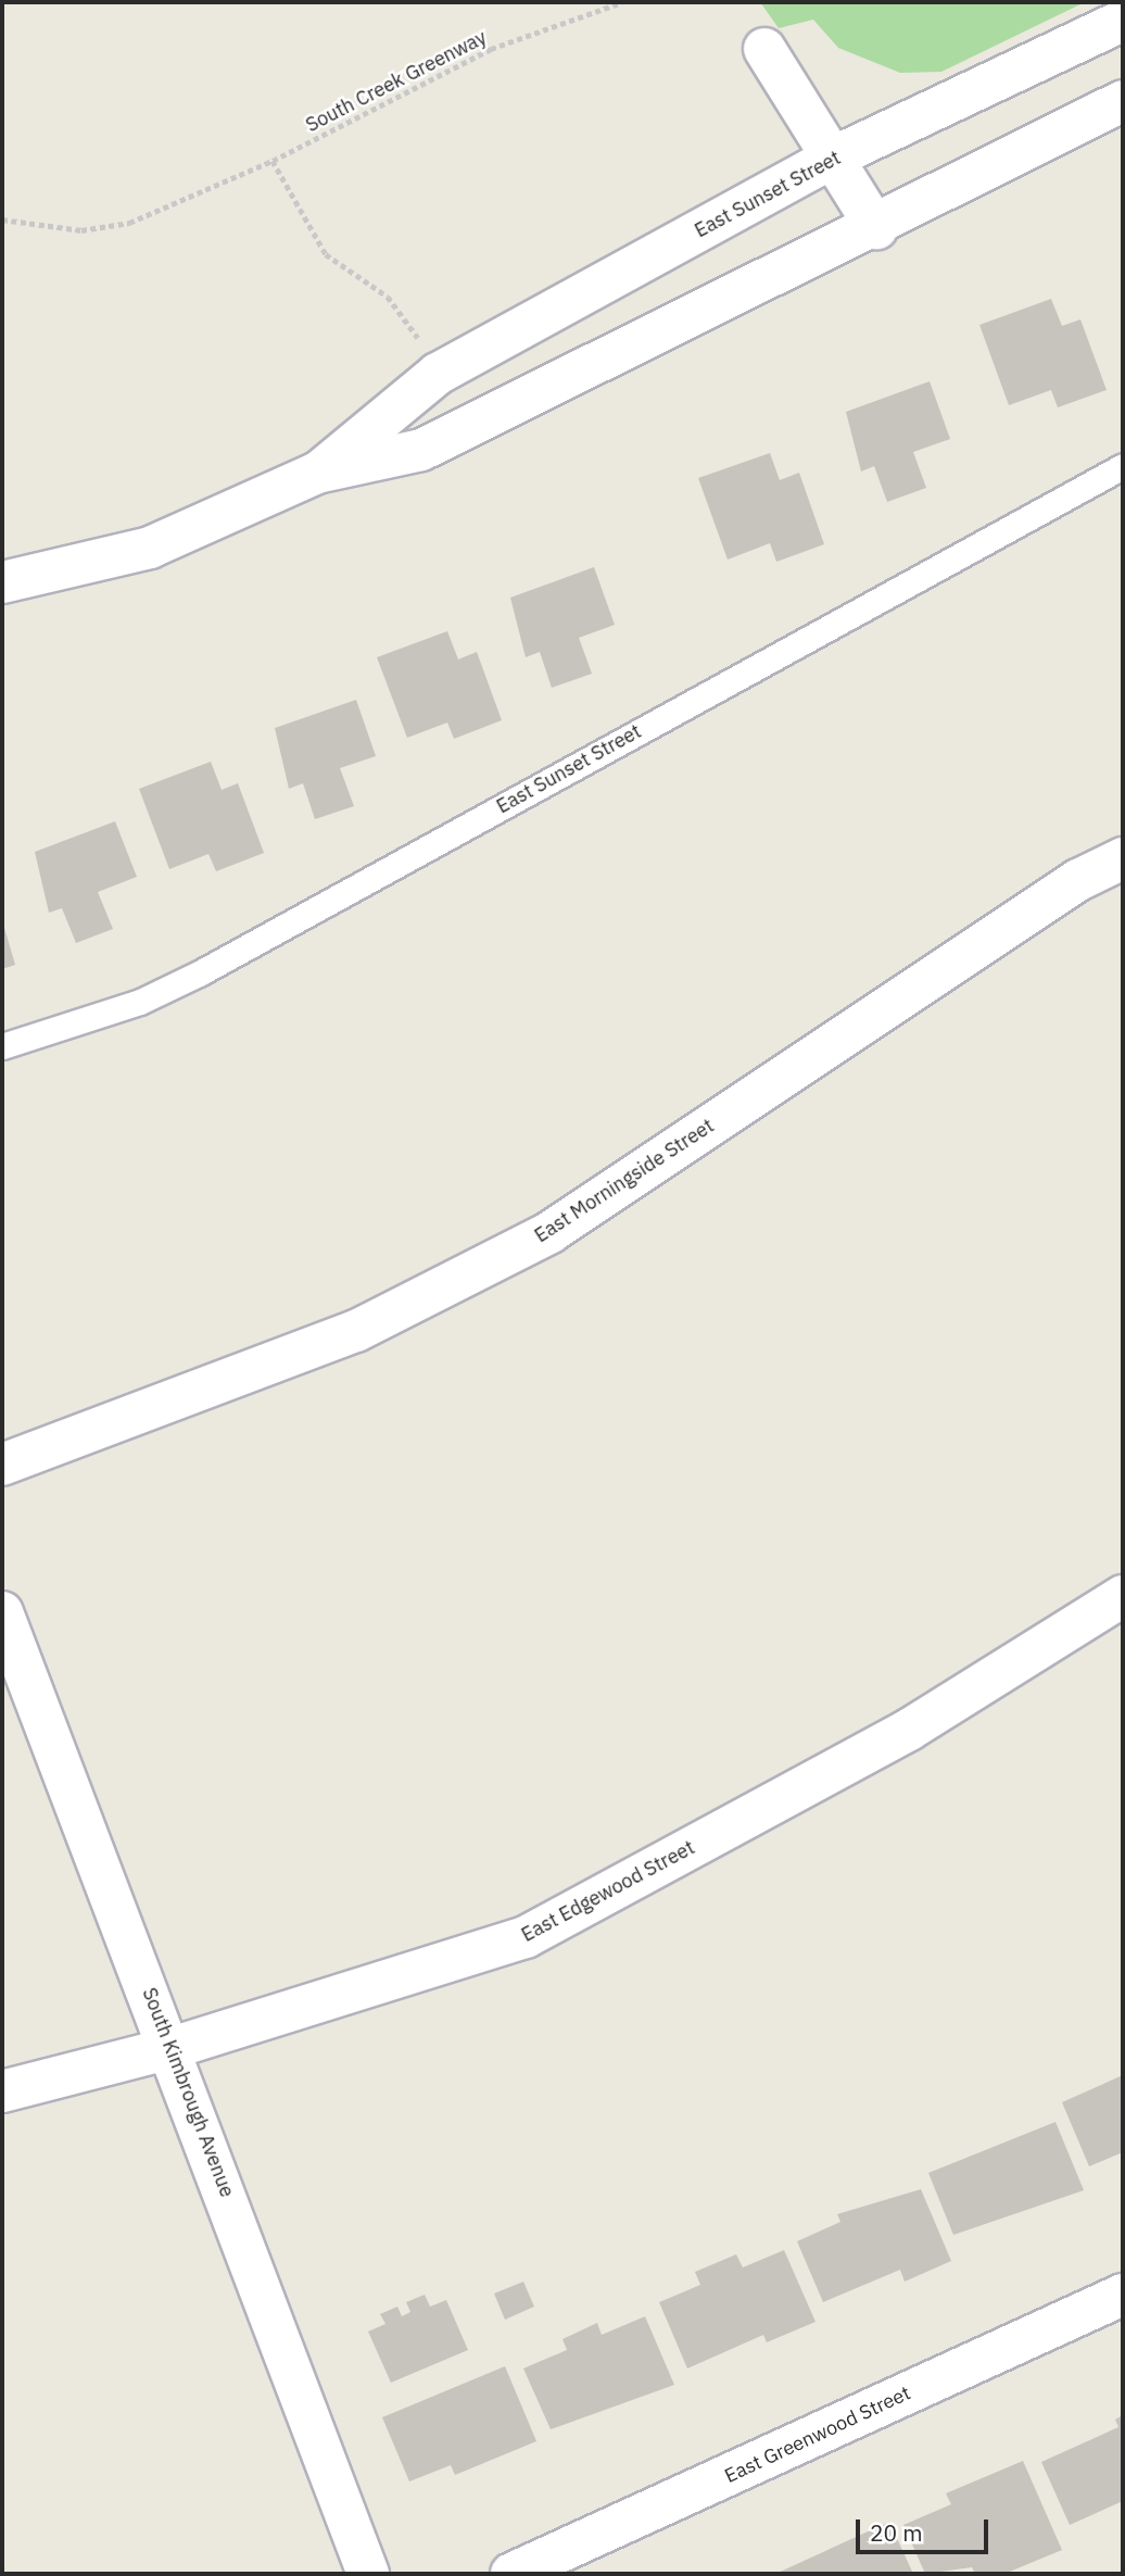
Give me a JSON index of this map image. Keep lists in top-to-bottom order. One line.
{"streets":{"street":["East Sunset Street","East Morningside Street","East Edgewood Street","South Kimbrough Avenue","East Greenwood Street"],"path":["South Creek Greenway"]},"crossings":[["East Edgewood Street","South Kimbrough Avenue"]],"scale_bar":"20 m"}
